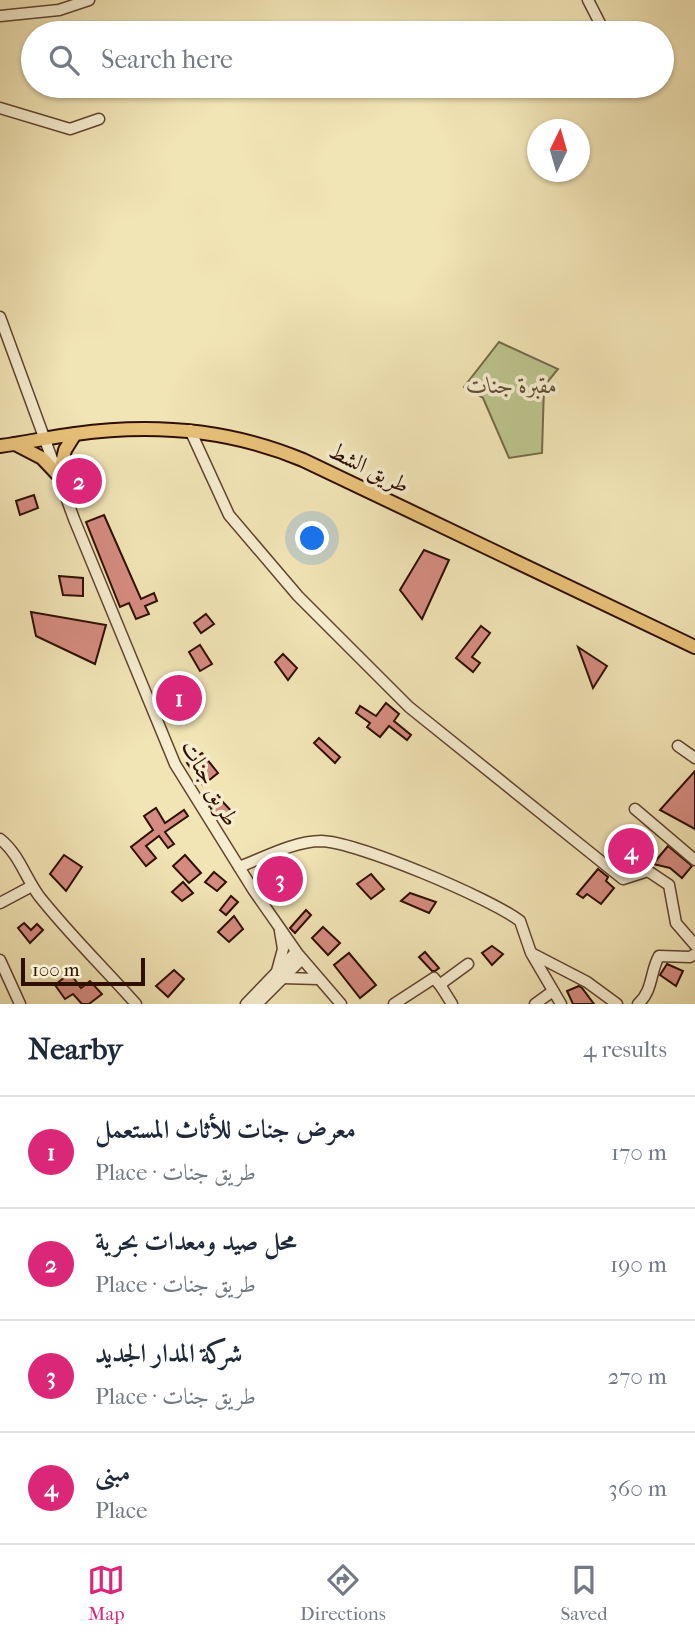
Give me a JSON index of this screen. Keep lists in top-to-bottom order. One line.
{"streets":{"main road":["طريق الشط"],"street":["طريق جنات"]},"crossings":[["طريق الشط","طريق جنات"]],"parks":["مقبرة جنات"],"scale_bar":"100 m","north":"top","page":{"search":"Search here","pins":["2","1","4","3"],"scale":"100 m","heading":["Nearby","4 results"],"list":[{"mark":"1","name":"معرض جنات للأثاث المستعمل","note":"Place · طريق جنات","value":"170 m"},{"mark":"2","name":"محل صيد ومعدات بحرية","note":"Place · طريق جنات","value":"190 m"},{"mark":"3","name":"شركة المدار الجديد","note":"Place · طريق جنات","value":"270 m"},{"mark":"4","name":"مبنى","note":"Place","value":"360 m"}],"nav":["Map","Directions","Saved"]}}
